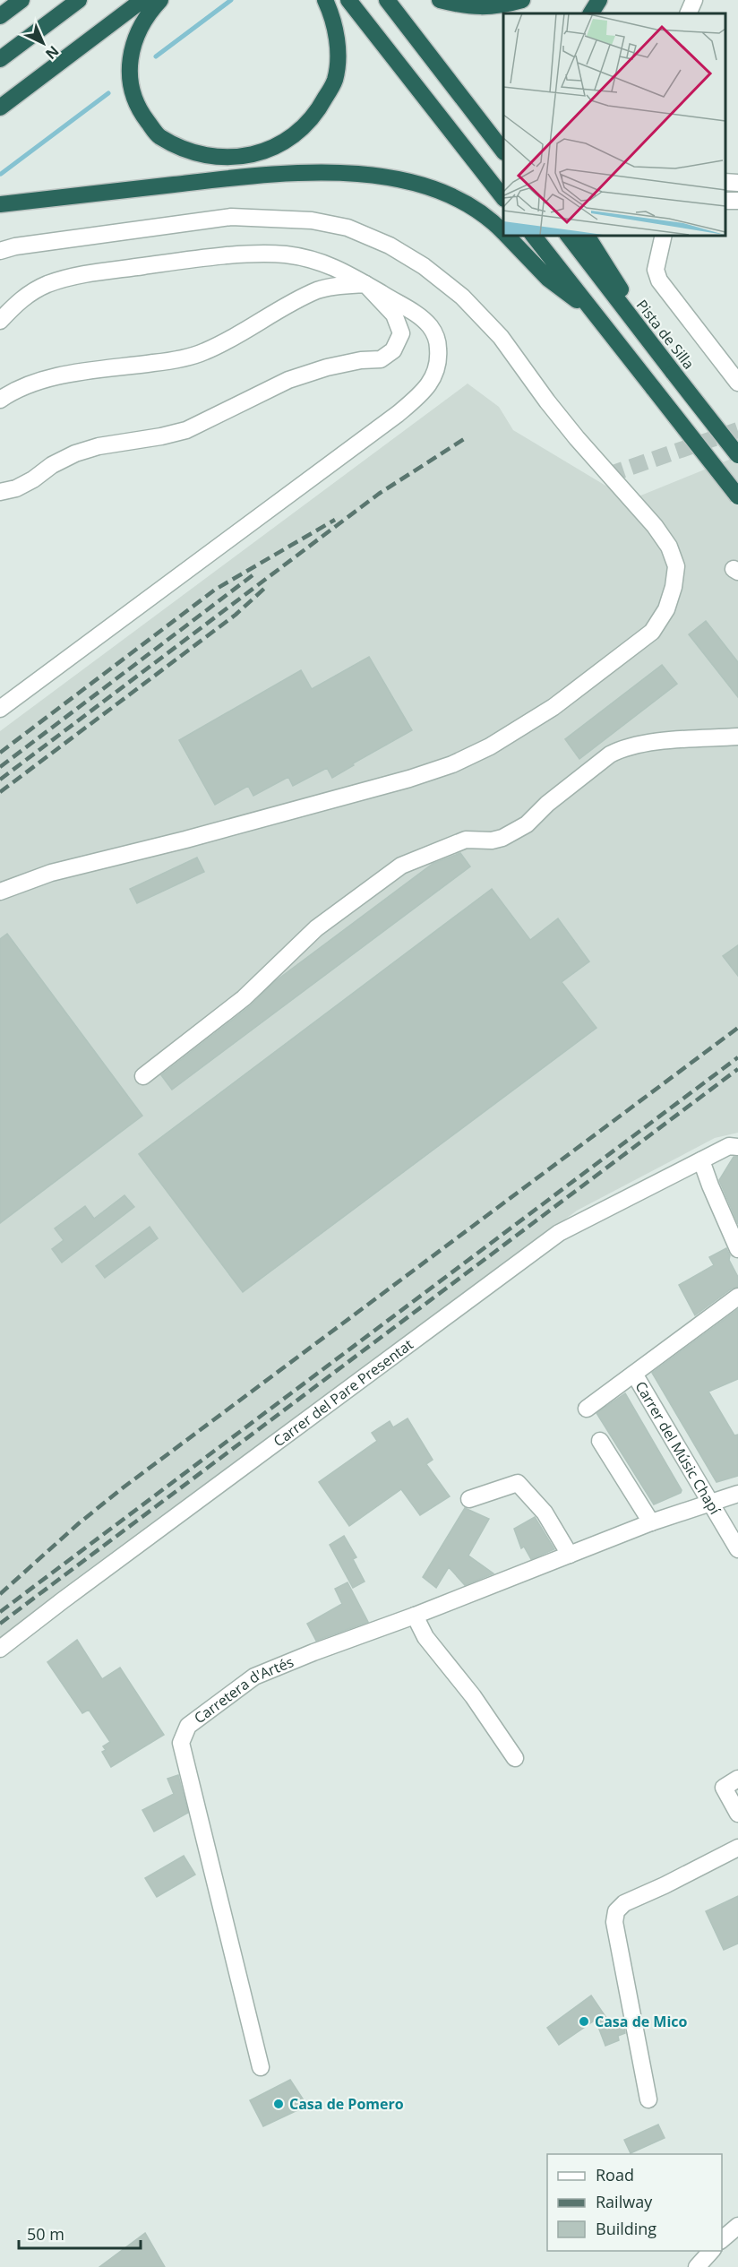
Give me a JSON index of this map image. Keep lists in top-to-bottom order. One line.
{"streets":{"highway":["Pista de Silla"],"street":["Carrer del Pare Presentat","Carrer del Músic Chapí","Carretera d'Artés"]},"crossings":[["Carrer del Músic Chapí","Carretera d'Artés"]],"places":["Casa de Mico","Casa de Pomero"],"legend":["Road","Railway","Building"],"scale_bar":"50 m","north":"bottom right"}
